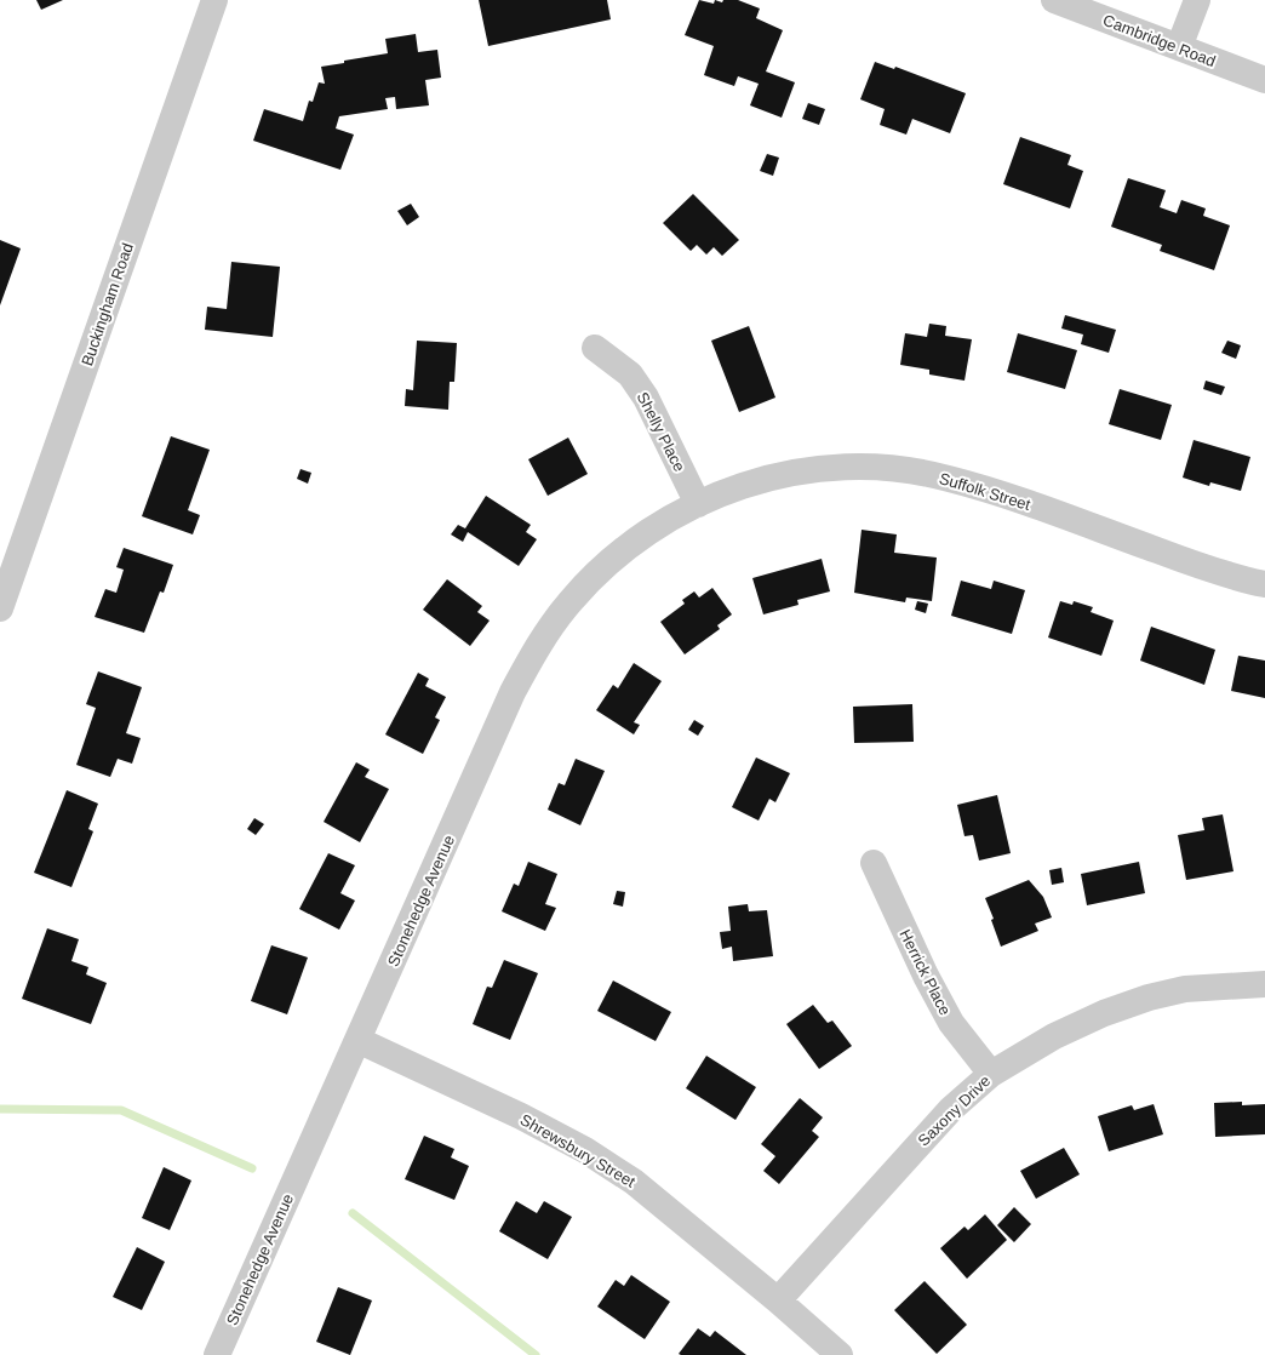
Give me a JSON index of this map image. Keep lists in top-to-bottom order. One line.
{"streets":{"street":["Cambridge Road","Buckingham Road","Shelly Place","Suffolk Street","Stonehedge Avenue","Herrick Place","Saxony Drive","Shrewsbury Street"]},"crossings":[["Shelly Place","Suffolk Street"],["Shelly Place","Stonehedge Avenue"],["Suffolk Street","Stonehedge Avenue"],["Stonehedge Avenue","Shrewsbury Street"],["Herrick Place","Saxony Drive"],["Saxony Drive","Shrewsbury Street"]]}
